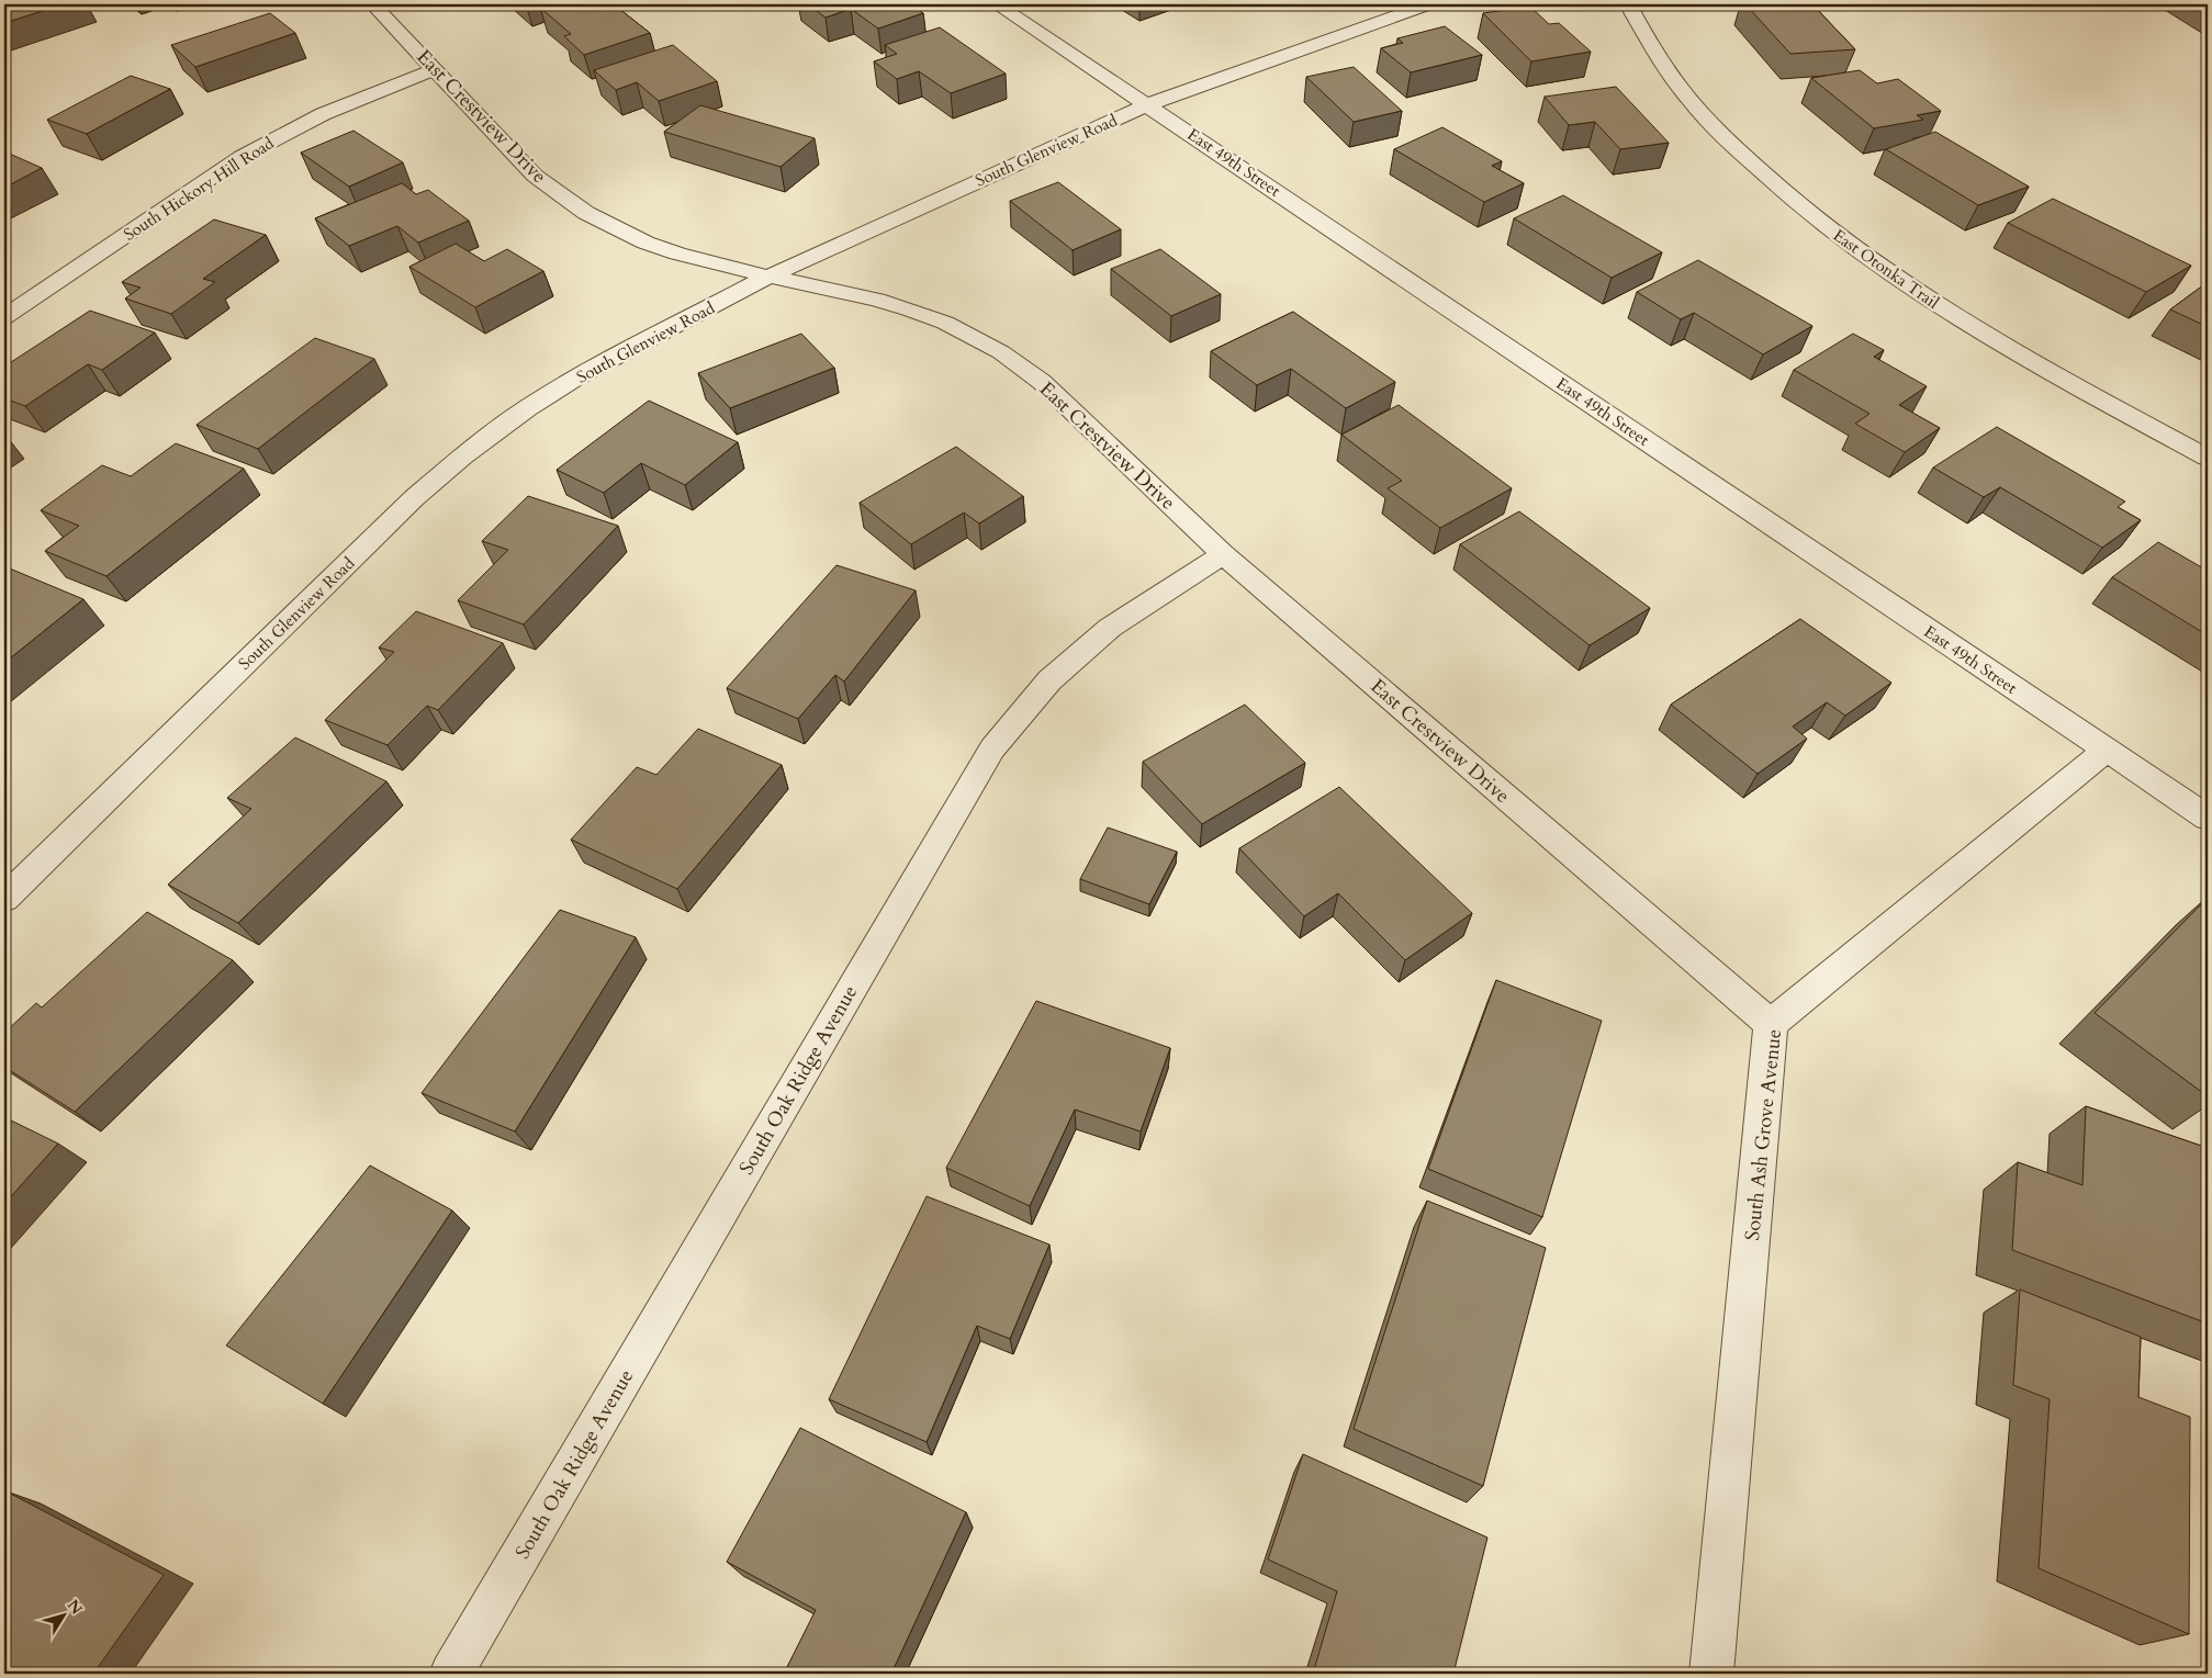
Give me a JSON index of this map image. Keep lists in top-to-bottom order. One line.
{"streets":{"street":["East Crestview Drive","South Glenview Road","East 49th Street","South Hickory Hill Road","East Otonka Trail","South Oak Ridge Avenue","South Ash Grove Avenue"]},"crossings":[["East Crestview Drive","South Glenview Road"],["East Crestview Drive","South Hickory Hill Road"],["East Crestview Drive","South Oak Ridge Avenue"],["East Crestview Drive","South Ash Grove Avenue"],["South Glenview Road","East 49th Street"],["East 49th Street","South Ash Grove Avenue"]],"north":"top right"}
